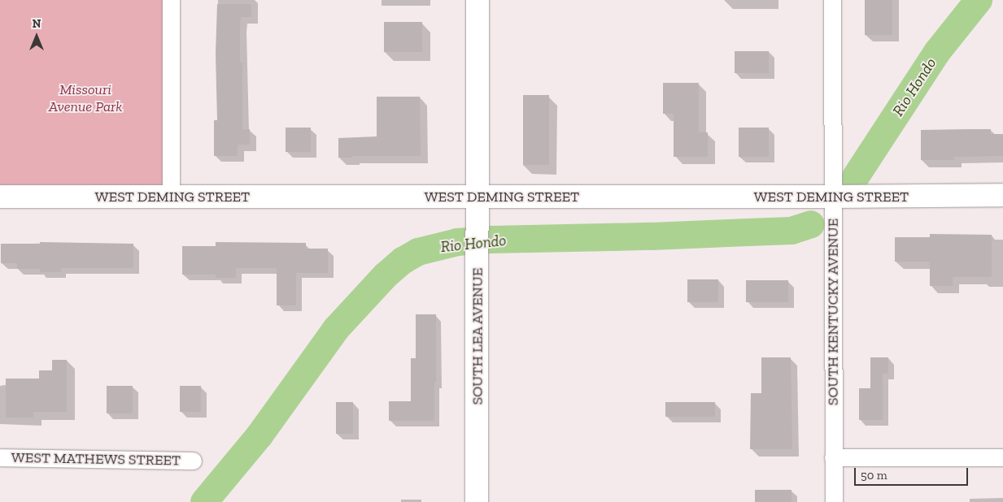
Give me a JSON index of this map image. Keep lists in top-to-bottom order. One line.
{"streets":{"street":["WEST DEMING STREET","SOUTH KENTUCKY AVENUE","SOUTH LEA AVENUE","WEST MATHEWS STREET"]},"crossings":[["WEST DEMING STREET","SOUTH KENTUCKY AVENUE"],["WEST DEMING STREET","SOUTH LEA AVENUE"]],"water":["Rio Hondo"],"parks":["Missouri Avenue Park"],"scale_bar":"50 m","north":"top"}
